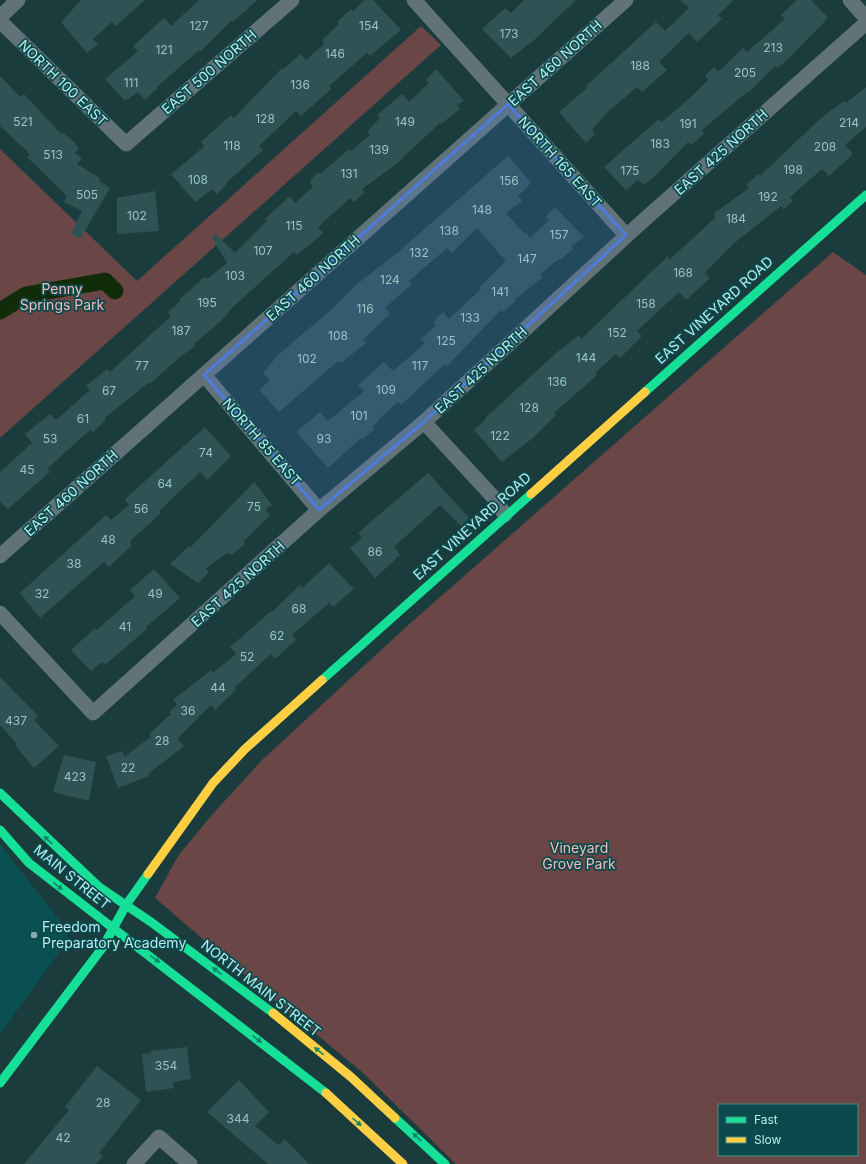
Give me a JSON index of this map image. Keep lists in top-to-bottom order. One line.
{"streets":{"street":["EAST 460 NORTH","EAST 500 NORTH","NORTH 100 EAST","EAST 425 NORTH","NORTH 165 EAST","EAST VINEYARD ROAD","NORTH 85 EAST","MAIN STREET","NORTH MAIN STREET"]},"crossings":[["EAST 460 NORTH","NORTH 165 EAST"],["EAST 460 NORTH","NORTH 85 EAST"],["EAST 500 NORTH","NORTH 100 EAST"],["EAST 425 NORTH","NORTH 165 EAST"],["EAST 425 NORTH","NORTH 85 EAST"],["EAST VINEYARD ROAD","MAIN STREET"],["EAST VINEYARD ROAD","NORTH MAIN STREET"]],"one_way":["MAIN STREET"],"parks":["Penny Springs Park","Vineyard Grove Park"],"places":["Freedom Preparatory Academy"],"house_numbers":["127","154","173","213","121","146","188","205","111","136","128","521","149","214","191","183","118","208","139","513","198","175","131","108","156","505","192","148","102","184","115","138","157","107","132","147","168","103","124","141","195","158","116","133","187","152","108","125","144","102","77","117","136","109","67","128","101","61","122","53","93","74","45","64","75","56","48","86","38","32","49","68","41","62","52","44","36","437","28","22","423","354","28","344","42"],"legend":["Fast","Slow"]}
